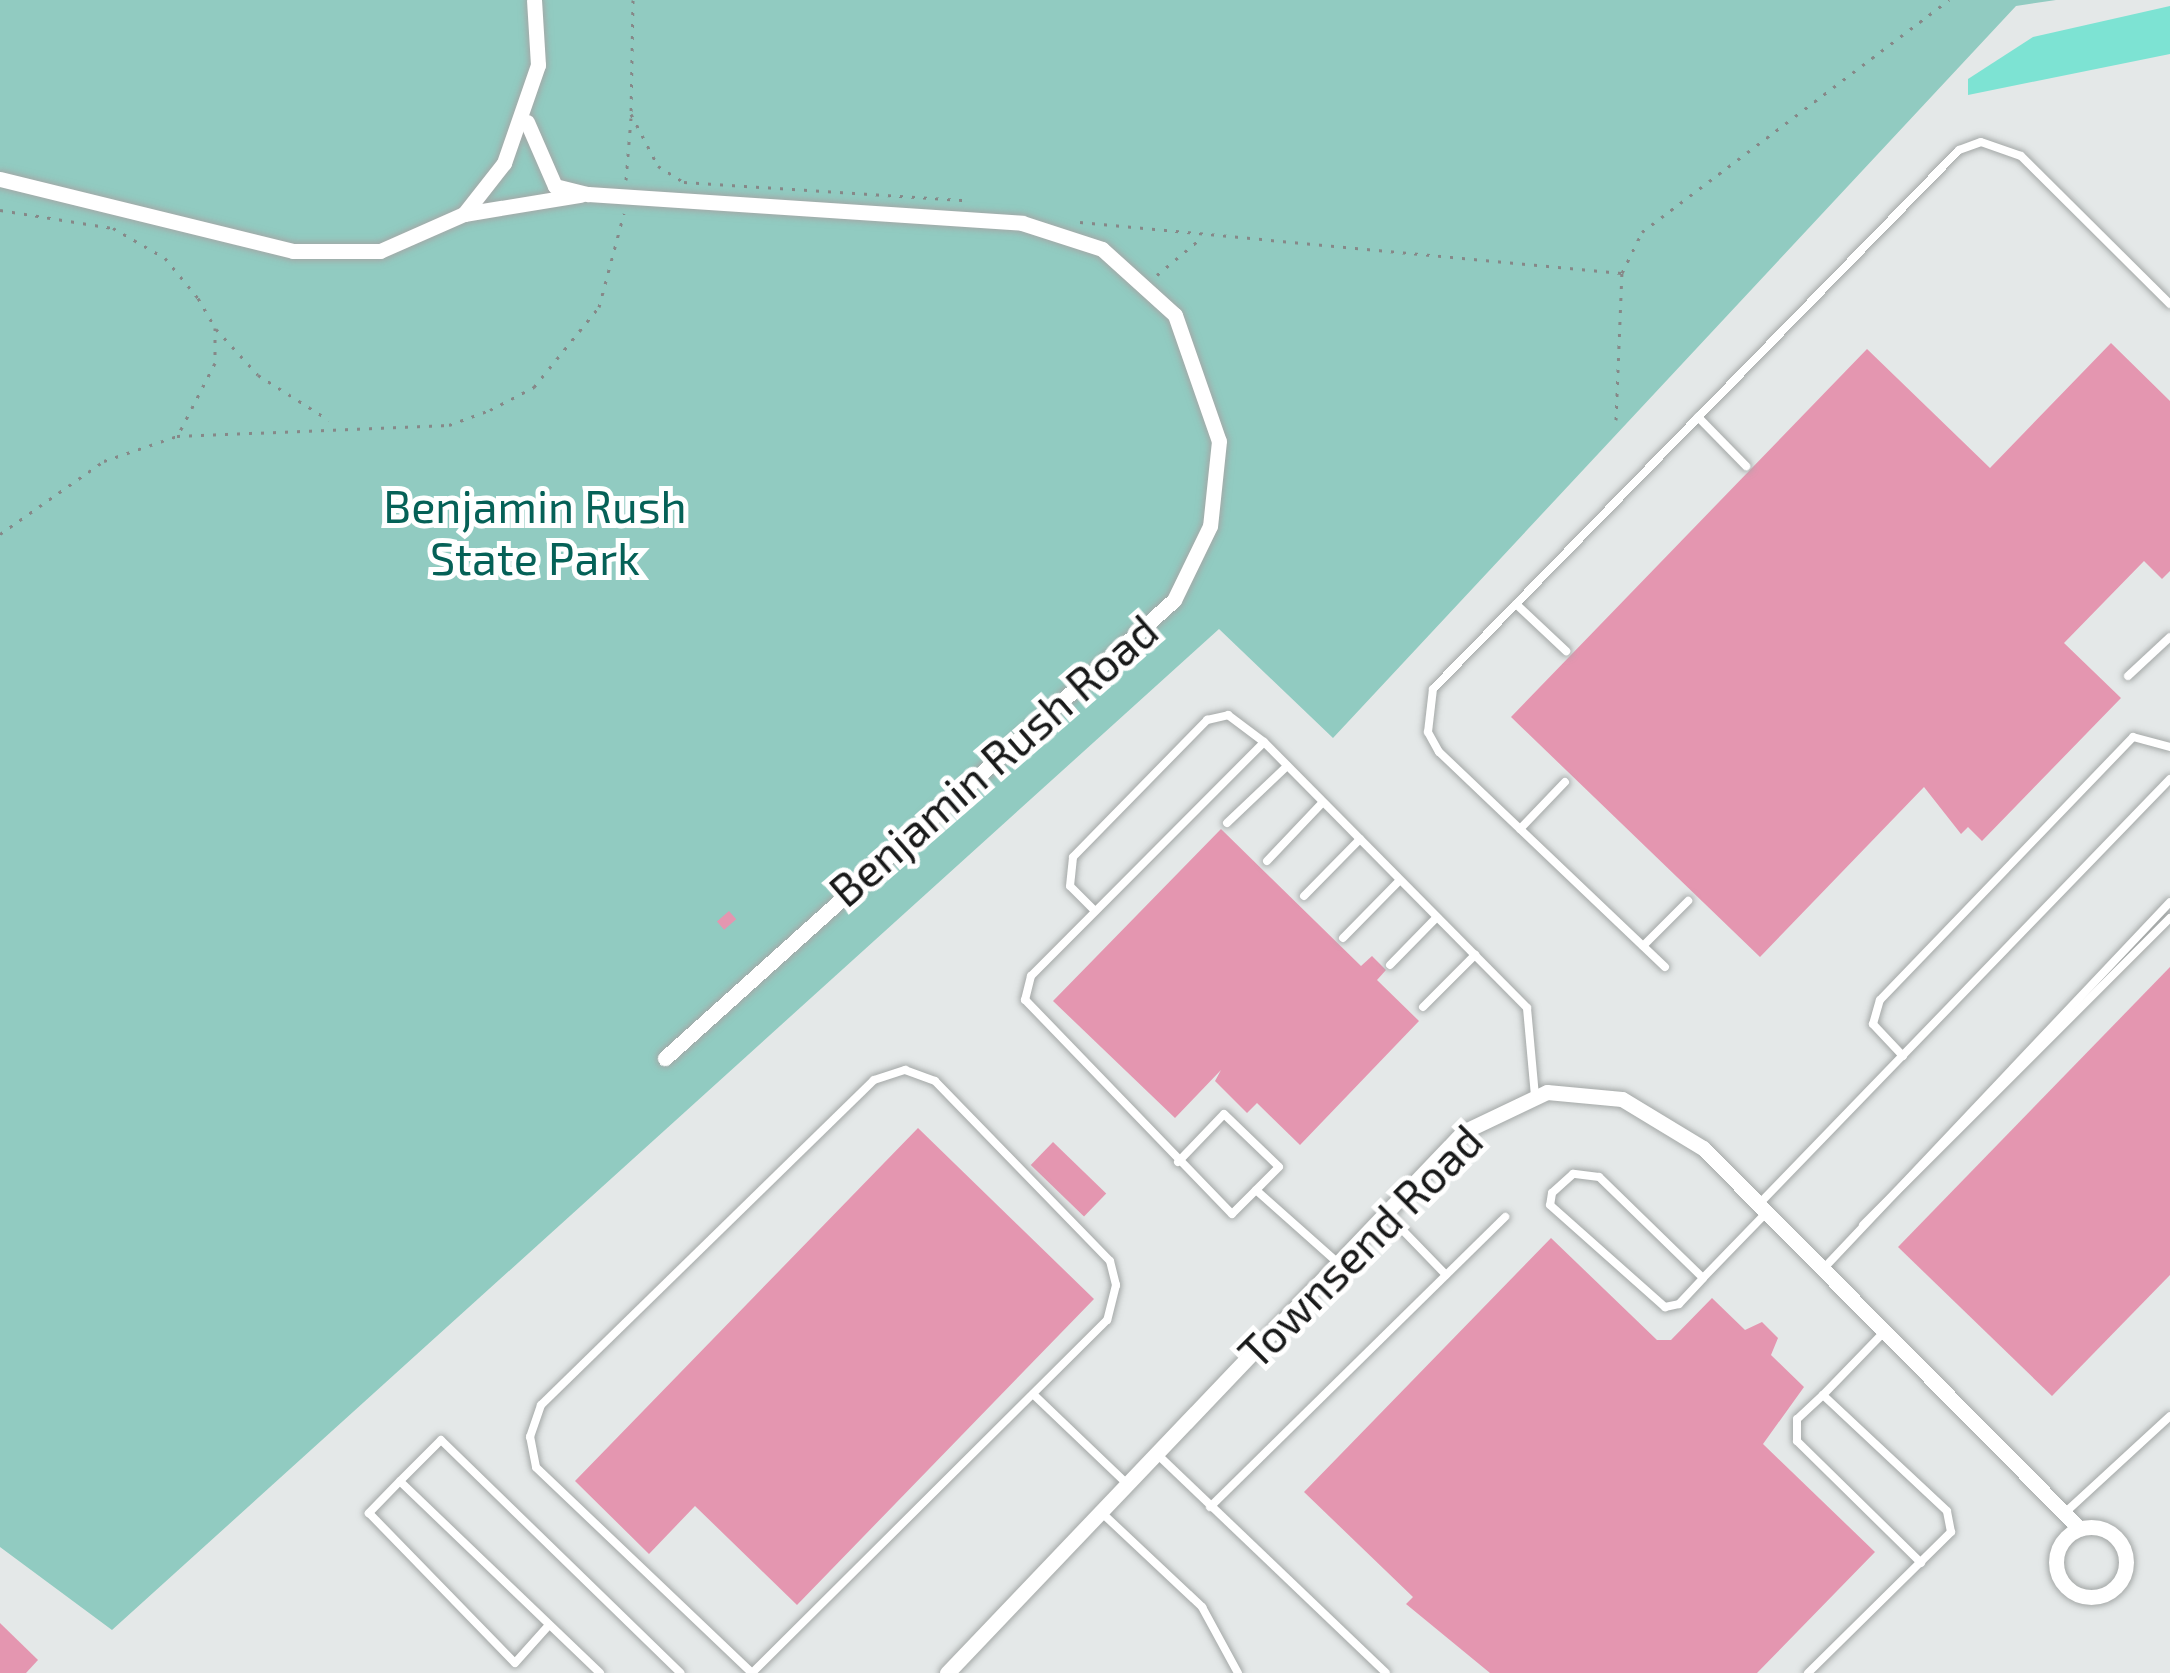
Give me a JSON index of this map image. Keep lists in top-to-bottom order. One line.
{"streets":{"street":["Benjamin Rush Road","Townsend Road"]},"parks":["Benjamin Rush State Park"]}
